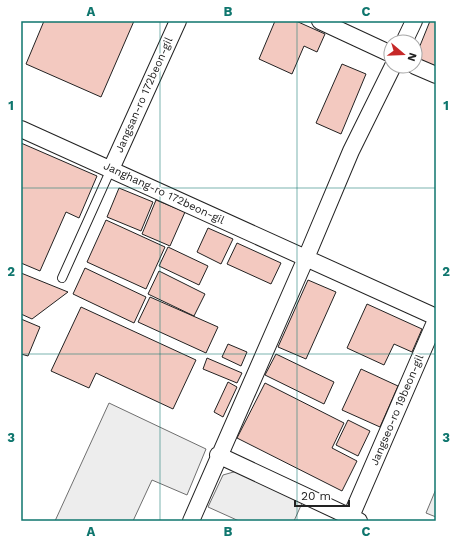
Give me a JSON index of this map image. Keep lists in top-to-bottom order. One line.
{"streets":{"street":["Jangsan-ro 172beon-gil","Janghang-ro 172beon-gil","Jangseo-ro 19beon-gil"]},"crossings":[["Jangsan-ro 172beon-gil","Janghang-ro 172beon-gil"]],"scale_bar":"20 m","north":"right","grid":{"columns":["A","B","C"],"rows":["1","2","3"]}}
